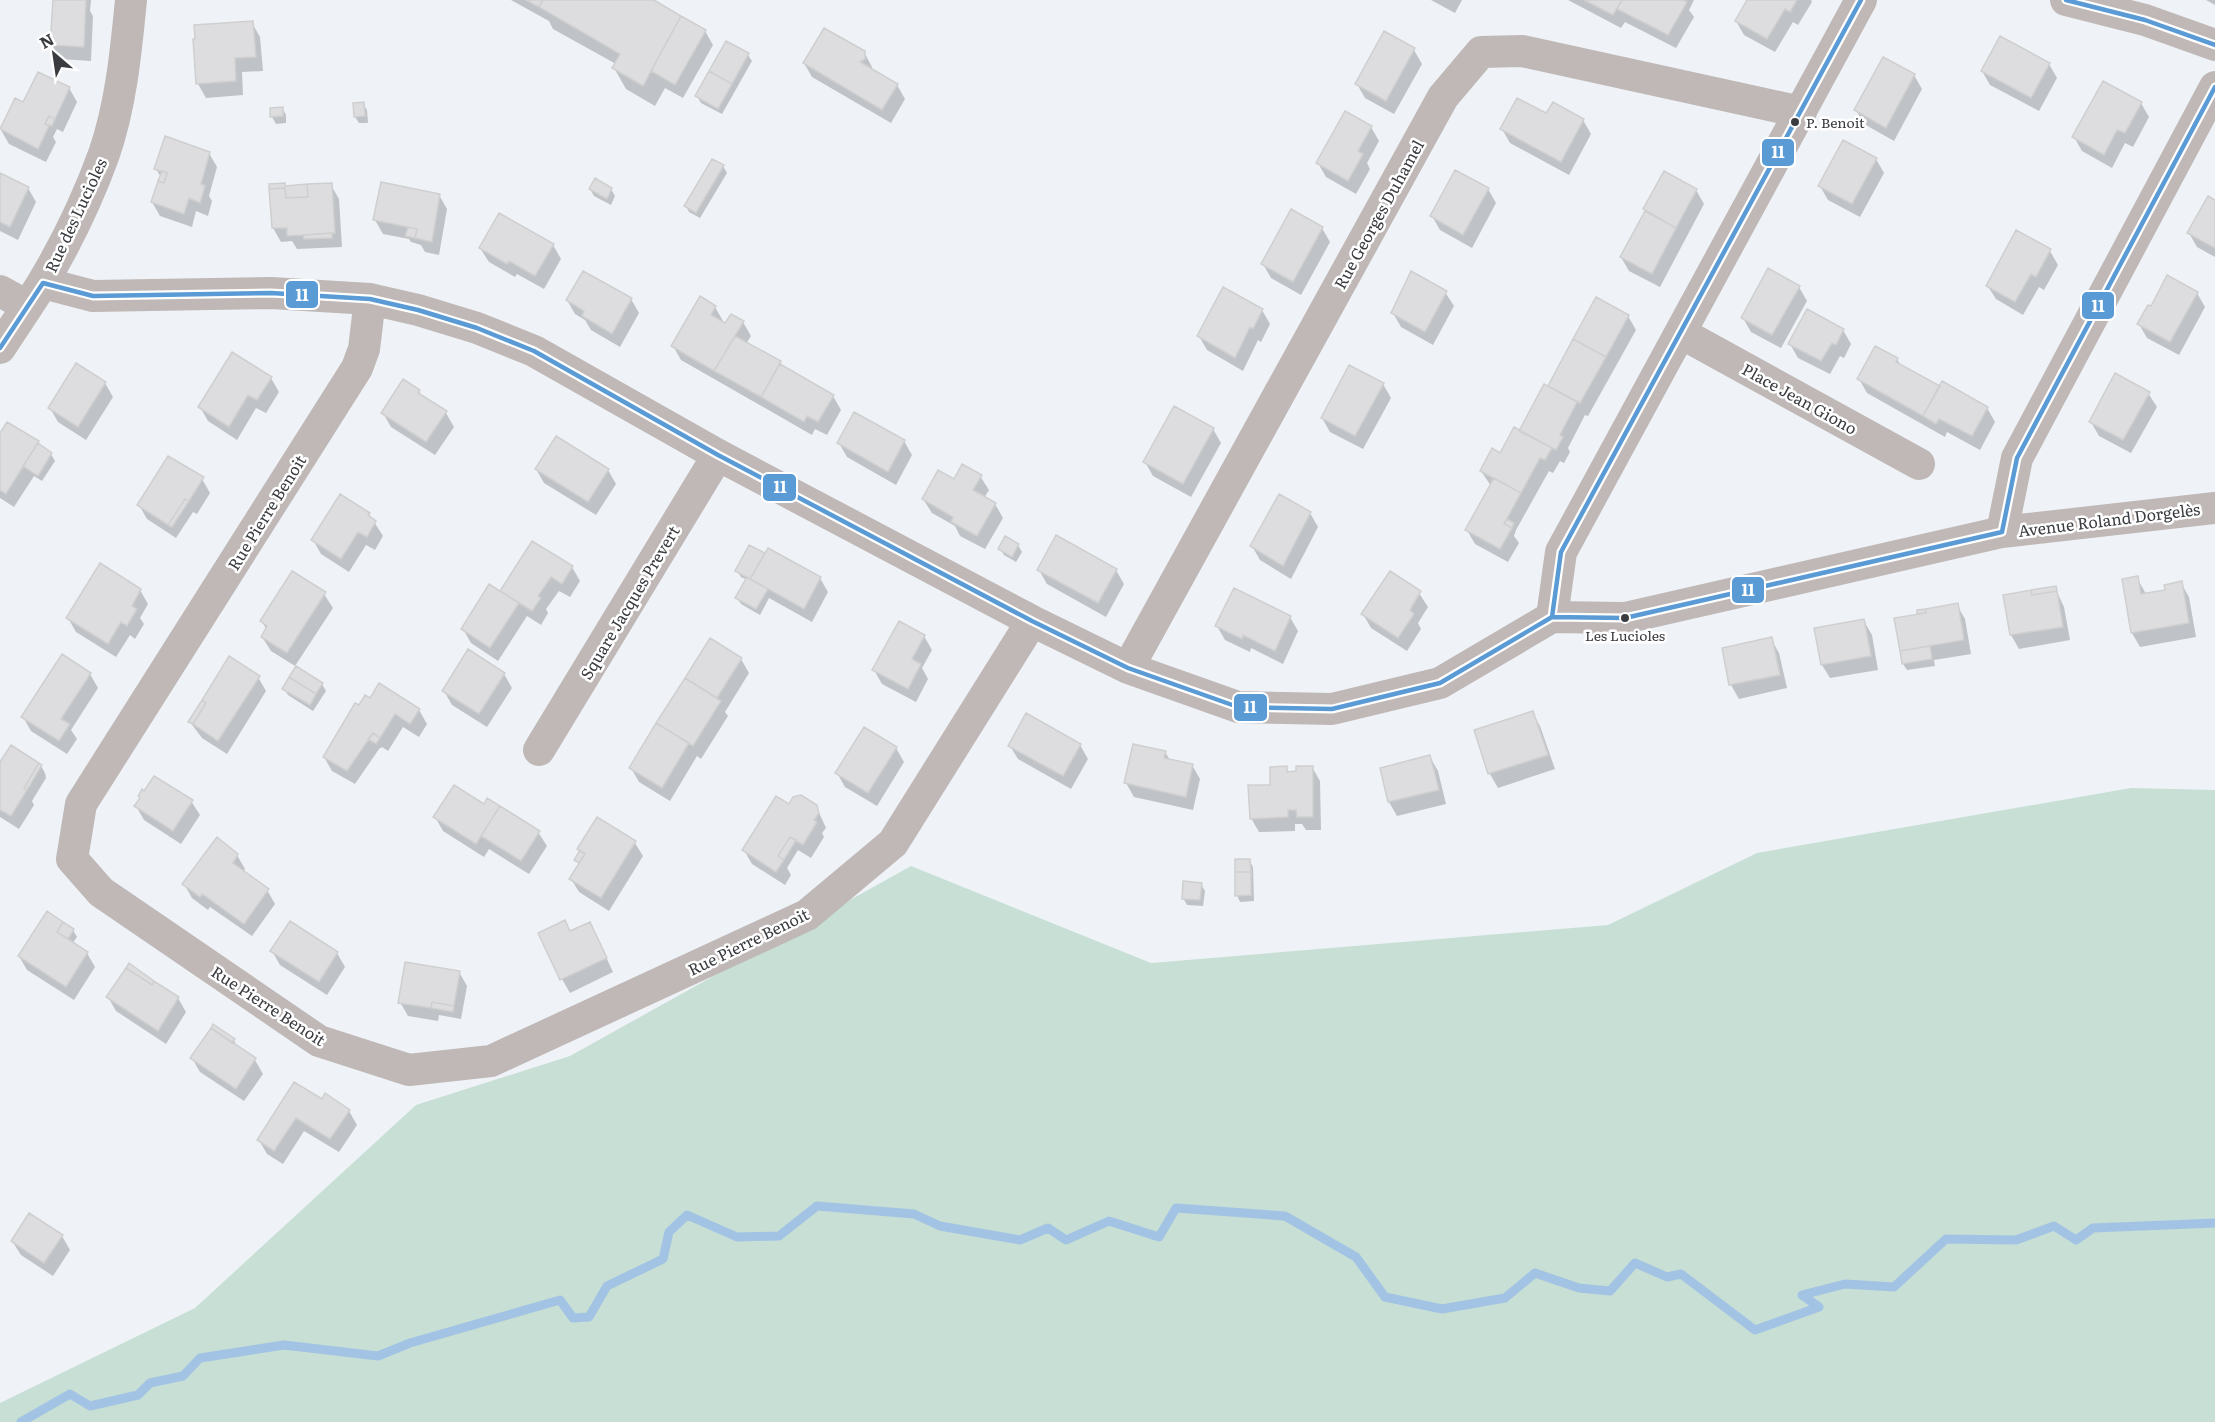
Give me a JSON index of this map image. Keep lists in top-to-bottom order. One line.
{"streets":{"street":["Rue Georges Duhamel","Rue des Lucioles","Place Jean Giono","Rue Pierre Benoit","Avenue Roland Dorgelès","Square Jacques Prevert"]},"places":["P. Benoit","Les Lucioles"],"lines":["transit line 11"],"north":"top left"}
